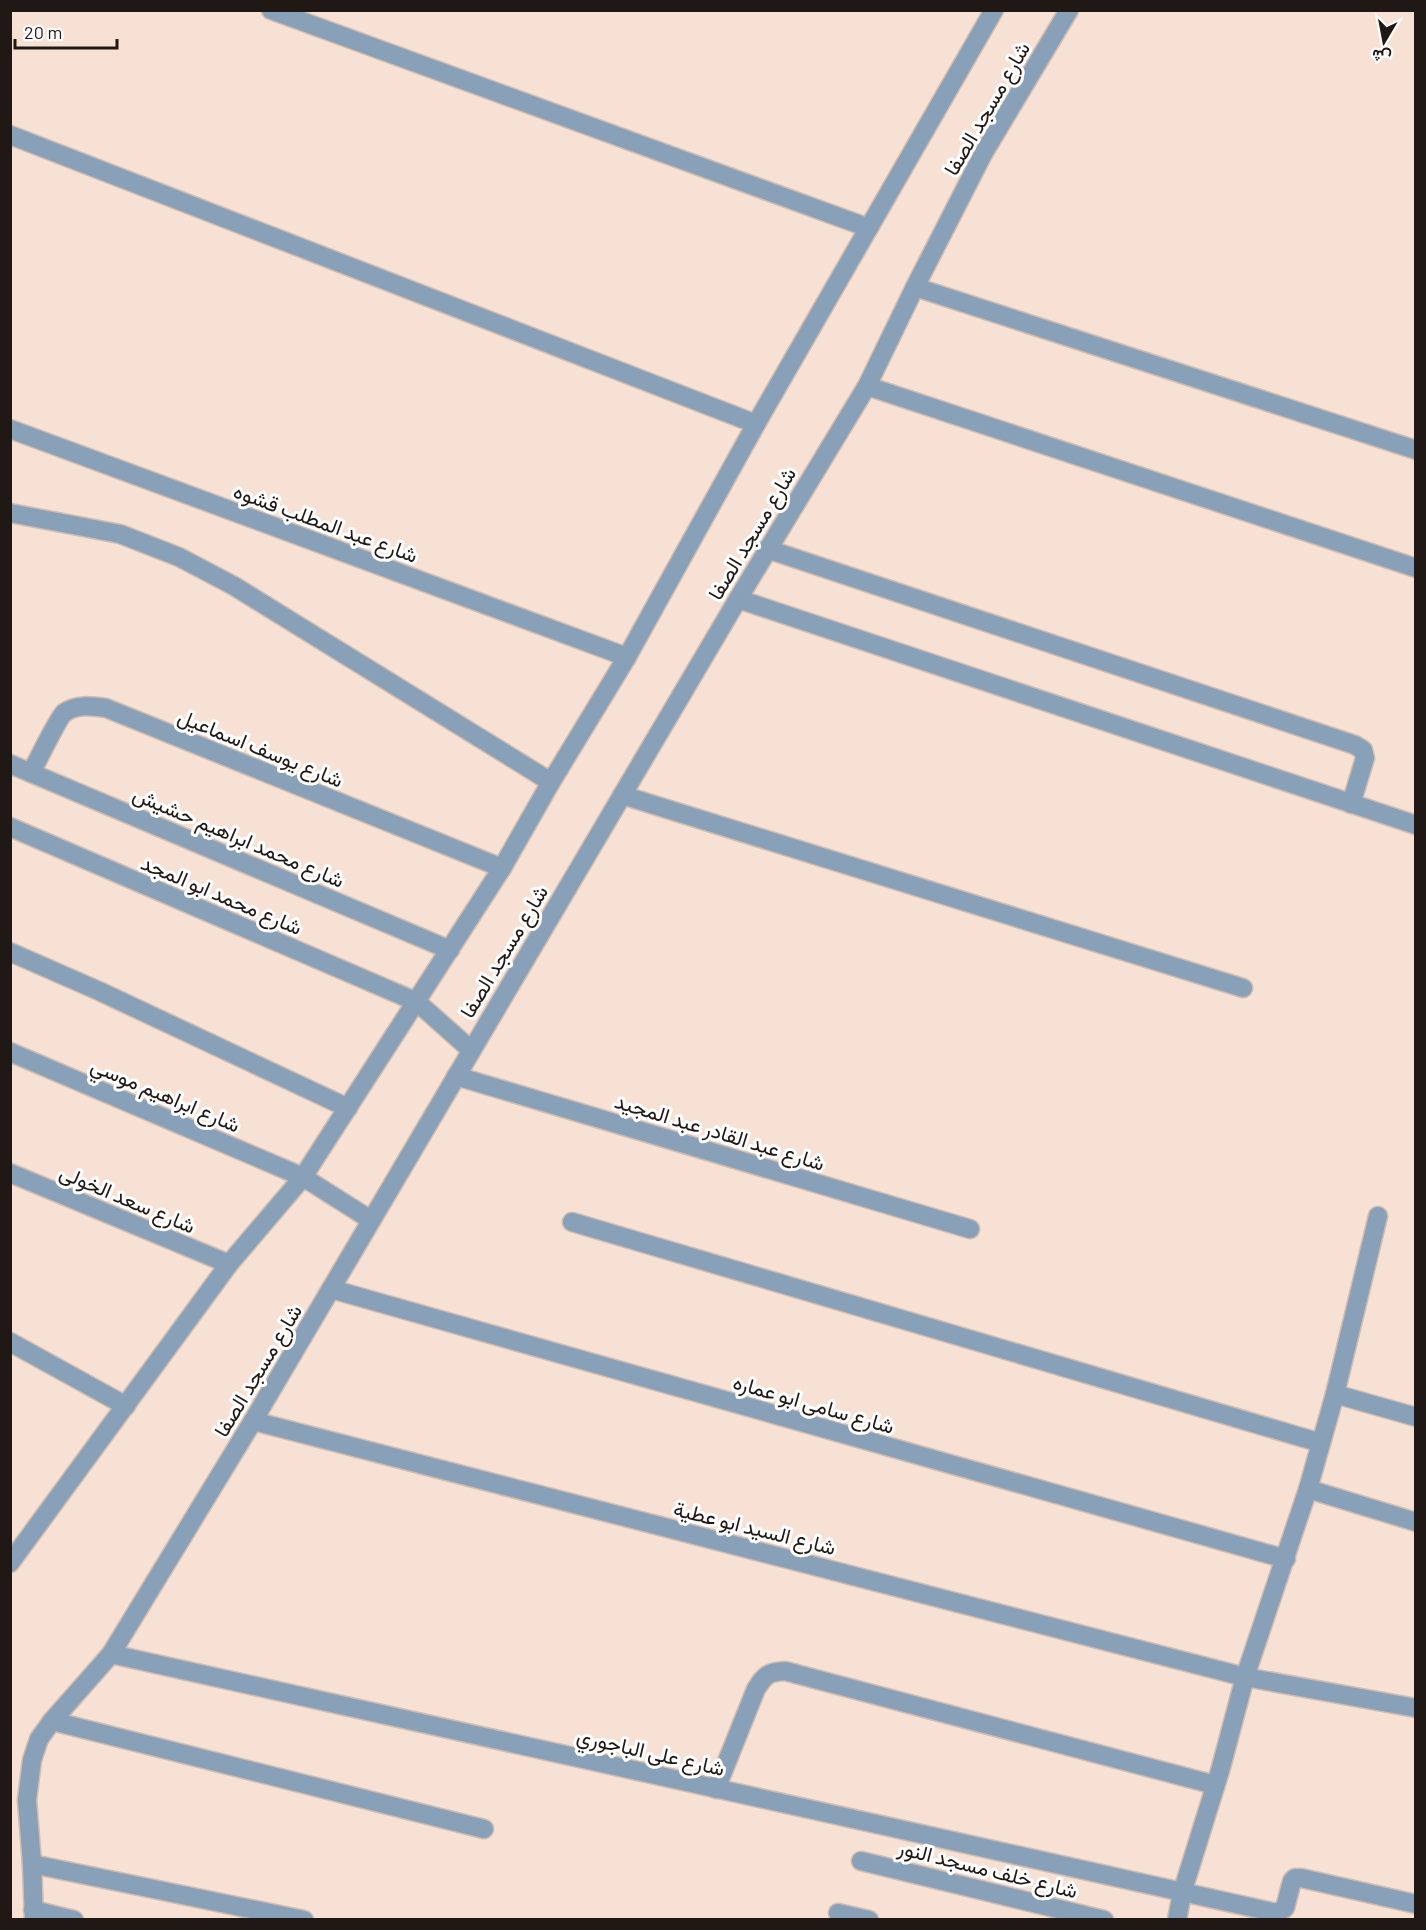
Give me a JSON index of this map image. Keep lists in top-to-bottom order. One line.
{"streets":{"street":["شارع مسجد الصفا","شارع عبد المطلب قشوه","شارع يوسف اسماعيل","شارع محمد ابراهيم حشيش","شارع محمد ابو المجد","شارع ابراهيم موسي","شارع عبد القادر عبد المجيد","شارع سعد الخولى","شارع سامى ابو عماره","شارع السيد ابو عطية","شارع على الباجوري","شارع خلف مسجد النور"]},"crossings":[["شارع مسجد الصفا","شارع عبد المطلب قشوه"],["شارع مسجد الصفا","شارع يوسف اسماعيل"],["شارع مسجد الصفا","شارع محمد ابراهيم حشيش"],["شارع مسجد الصفا","شارع محمد ابو المجد"],["شارع مسجد الصفا","شارع ابراهيم موسي"],["شارع مسجد الصفا","شارع عبد القادر عبد المجيد"],["شارع مسجد الصفا","شارع سعد الخولى"],["شارع مسجد الصفا","شارع سامى ابو عماره"],["شارع مسجد الصفا","شارع السيد ابو عطية"],["شارع مسجد الصفا","شارع على الباجوري"],["شارع يوسف اسماعيل","شارع محمد ابراهيم حشيش"]],"scale_bar":"20 m","north":"bottom"}
